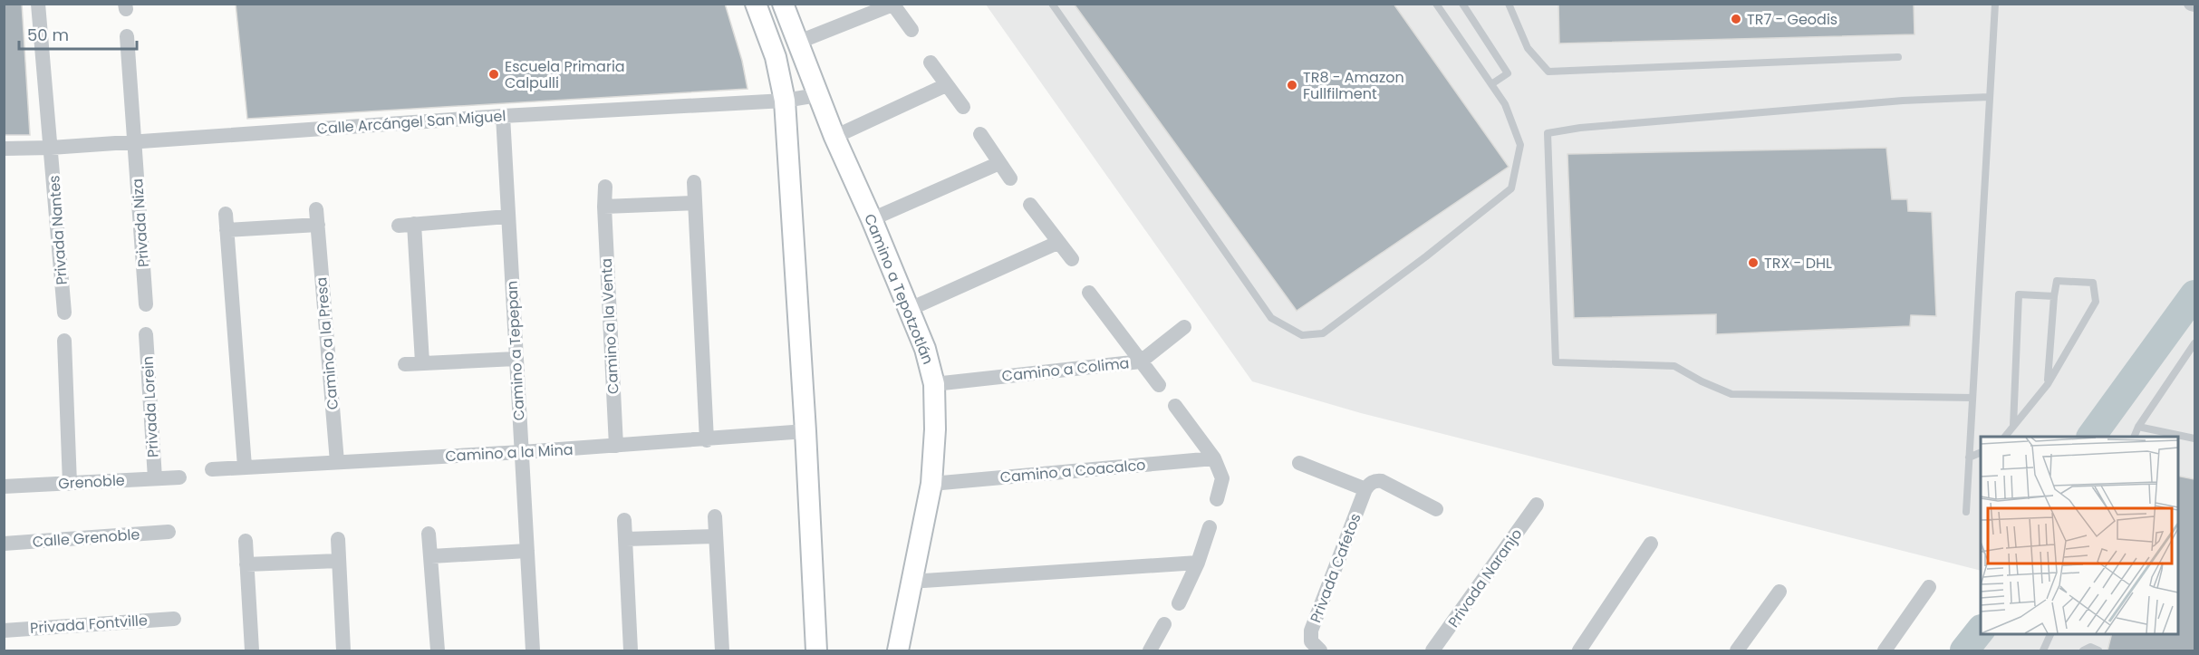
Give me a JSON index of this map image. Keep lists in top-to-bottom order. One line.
{"streets":{"main road":["Camino a Tepotzotlán"],"street":["Calle Arcángel San Miguel","Privada Niza","Privada Nantes","Camino a la Venta","Camino a la Presa","Camino a Tepepan","Camino a Colima","Privada Lorein","Camino a la Mina","Camino a Coacalco","Grenoble","Calle Grenoble","Privada Cafetos","Privada Naranjo","Privada Fontville"]},"crossings":[["Calle Arcángel San Miguel","Privada Niza"],["Calle Arcángel San Miguel","Privada Nantes"],["Calle Arcángel San Miguel","Camino a Tepotzotlán"],["Calle Arcángel San Miguel","Camino a Tepepan"],["Camino a Tepotzotlán","Camino a Colima"],["Camino a Tepotzotlán","Camino a Coacalco"],["Camino a la Venta","Camino a la Mina"],["Camino a la Presa","Camino a la Mina"],["Camino a Tepepan","Camino a la Mina"],["Privada Lorein","Grenoble"]],"places":["TR7 - Geodis","Escuela Primaria Calpulli","TR8 - Amazon Fullfilment","TRX - DHL"],"scale_bar":"50 m"}
